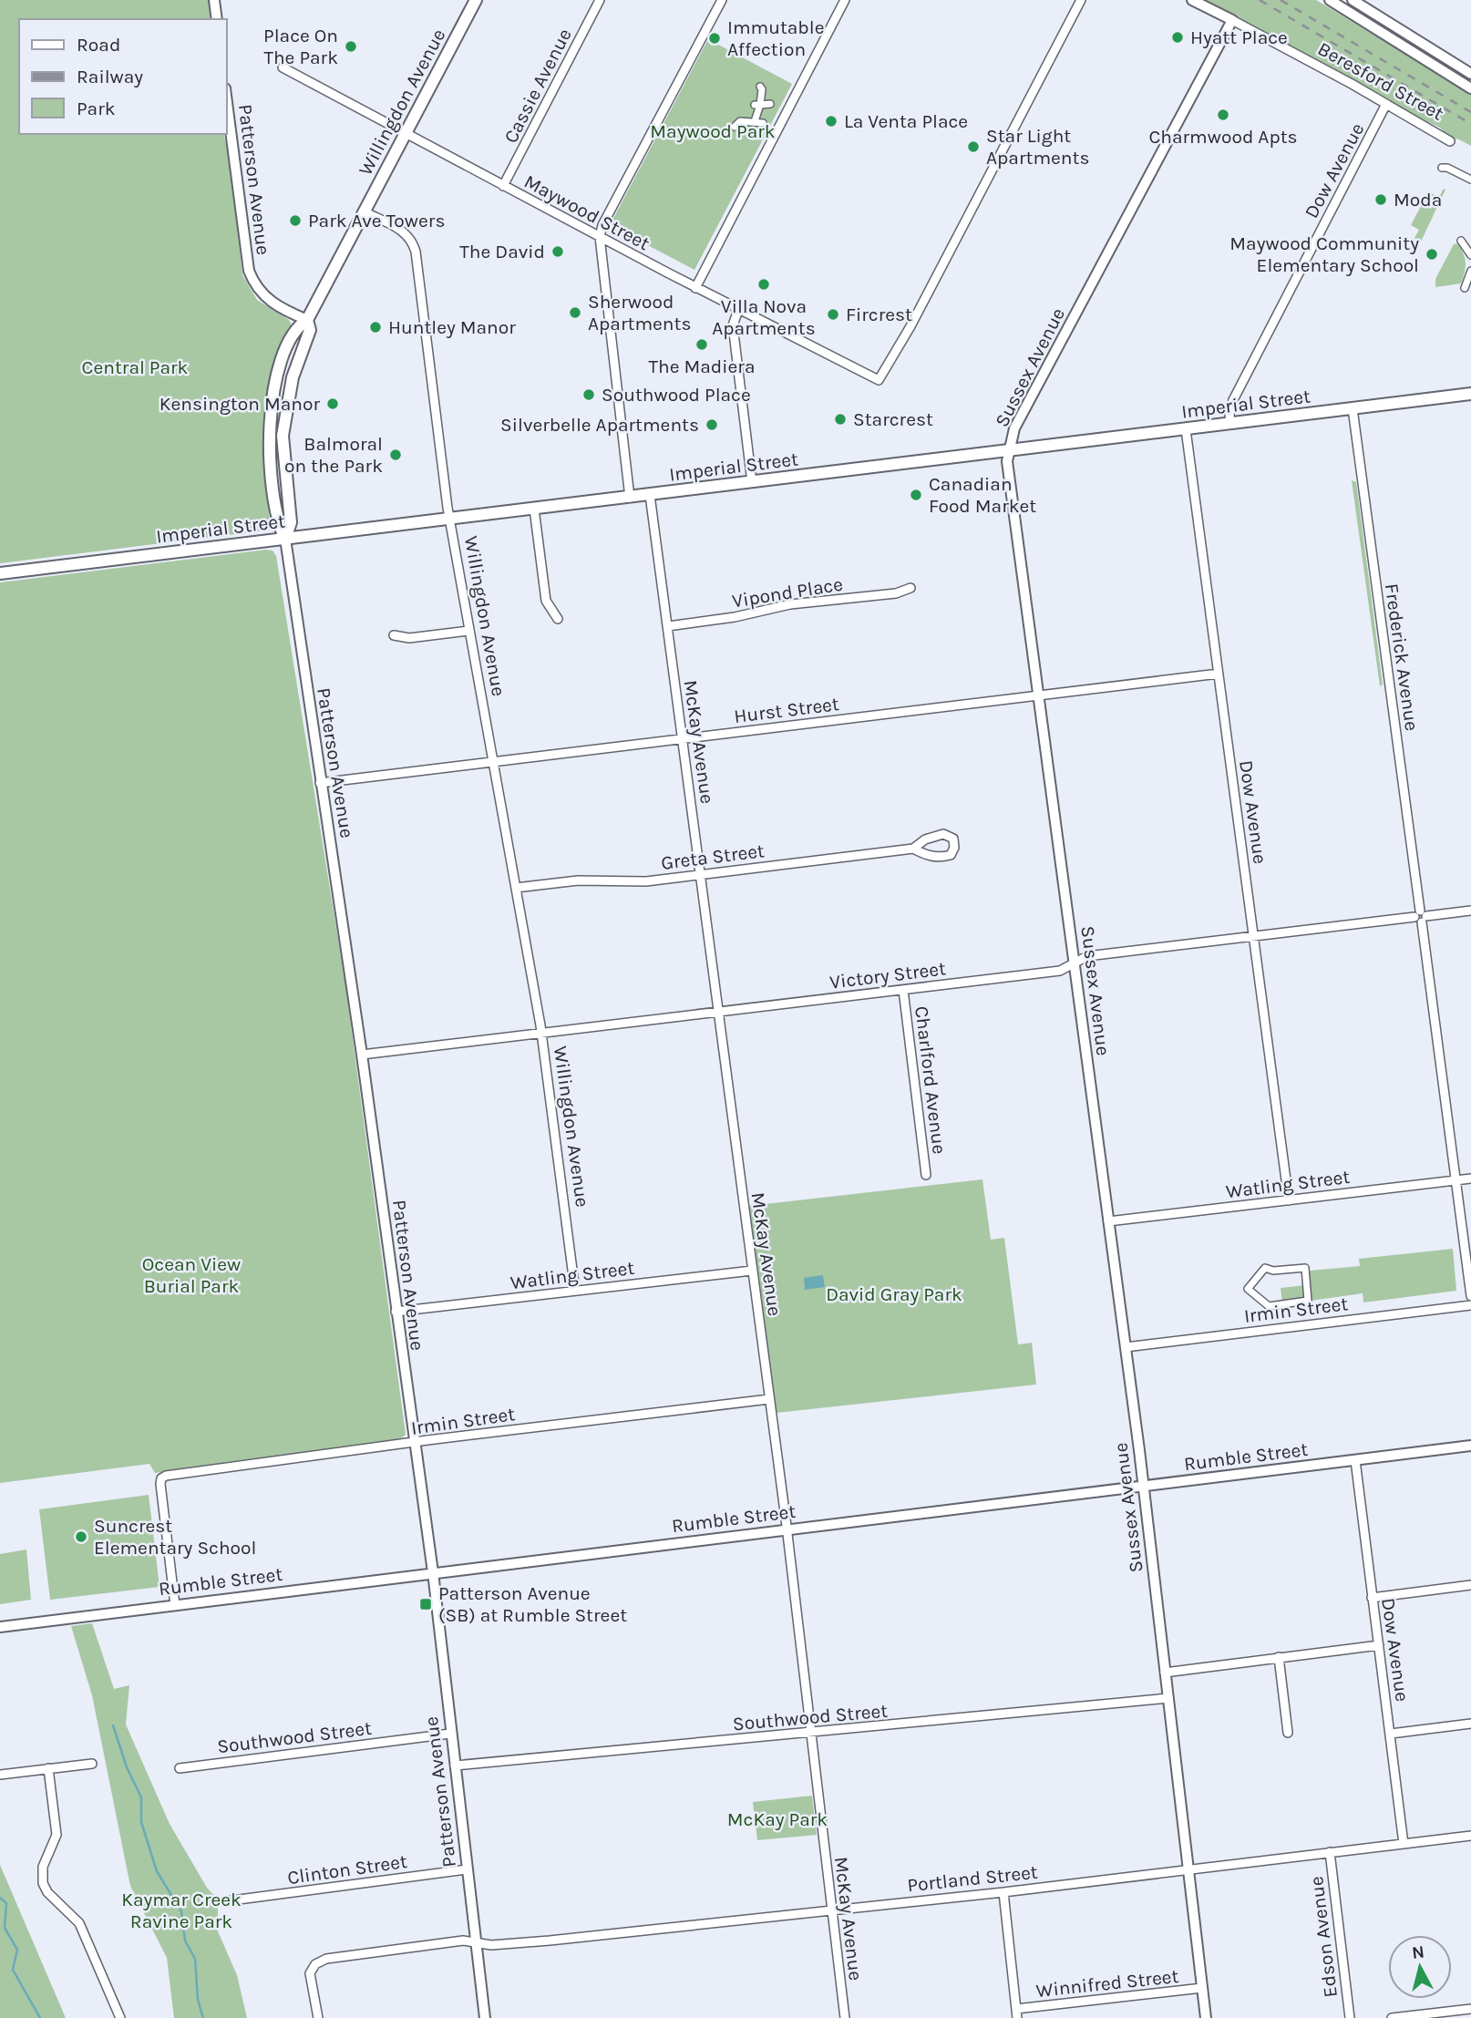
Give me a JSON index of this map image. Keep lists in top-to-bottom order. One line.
{"streets":{"main road":["Willingdon Avenue","Imperial Street"],"street":["Beresford Street","Cassie Avenue","Dow Avenue","Patterson Avenue","Maywood Street","Sussex Avenue","Vipond Place","Frederick Avenue","Hurst Street","McKay Avenue","Greta Street","Victory Street","Charlford Avenue","Watling Street","Irmin Street","Rumble Street","Southwood Street","Clinton Street","Portland Street","Edson Avenue","Winnifred Street"]},"crossings":[["Beresford Street","Dow Avenue"],["Beresford Street","Sussex Avenue"],["Cassie Avenue","Maywood Street"],["Willingdon Avenue","Maywood Street"],["Willingdon Avenue","Imperial Street"],["Willingdon Avenue","Hurst Street"],["Willingdon Avenue","Greta Street"],["Willingdon Avenue","Victory Street"],["Willingdon Avenue","Watling Street"],["Dow Avenue","Imperial Street"],["Dow Avenue","Hurst Street"],["Dow Avenue","Victory Street"],["Dow Avenue","Watling Street"],["Dow Avenue","Rumble Street"],["Dow Avenue","Portland Street"],["Patterson Avenue","Imperial Street"],["Patterson Avenue","Hurst Street"],["Patterson Avenue","Victory Street"],["Patterson Avenue","Watling Street"],["Patterson Avenue","Irmin Street"],["Patterson Avenue","Rumble Street"],["Patterson Avenue","Southwood Street"],["Patterson Avenue","Clinton Street"],["Patterson Avenue","Portland Street"],["Sussex Avenue","Imperial Street"],["Sussex Avenue","Hurst Street"],["Sussex Avenue","Victory Street"],["Sussex Avenue","Watling Street"],["Sussex Avenue","Irmin Street"],["Sussex Avenue","Rumble Street"],["Sussex Avenue","Southwood Street"],["Sussex Avenue","Portland Street"],["Sussex Avenue","Winnifred Street"],["Imperial Street","Frederick Avenue"],["Imperial Street","McKay Avenue"],["Vipond Place","McKay Avenue"],["Frederick Avenue","Victory Street"],["Frederick Avenue","Watling Street"],["Hurst Street","McKay Avenue"],["McKay Avenue","Greta Street"],["McKay Avenue","Victory Street"],["McKay Avenue","Watling Street"],["McKay Avenue","Irmin Street"],["McKay Avenue","Rumble Street"],["McKay Avenue","Southwood Street"],["McKay Avenue","Portland Street"],["Victory Street","Charlford Avenue"],["Irmin Street","Rumble Street"],["Portland Street","Edson Avenue"]],"parks":["Maywood Park","Central Park","Ocean View Burial Park","David Gray Park","McKay Park","Kaymar Creek Ravine Park"],"places":{"other":["Hyatt Place","Immutable Affection","Place On The Park","Charmwood Apts","La Venta Place","Star Light Apartments","Moda","Park Ave Towers","The David","Maywood Community Elementary School","Villa Nova Apartments","Sherwood Apartments","Fircrest","Huntley Manor","The Madiera","Southwood Place","Kensington Manor","Starcrest","Silverbelle Apartments","Balmoral on the Park","Canadian Food Market","Suncrest Elementary School"],"transit":["Patterson Avenue (SB) at Rumble Street"]},"legend":["Road","Railway","Park"],"north":"top"}
